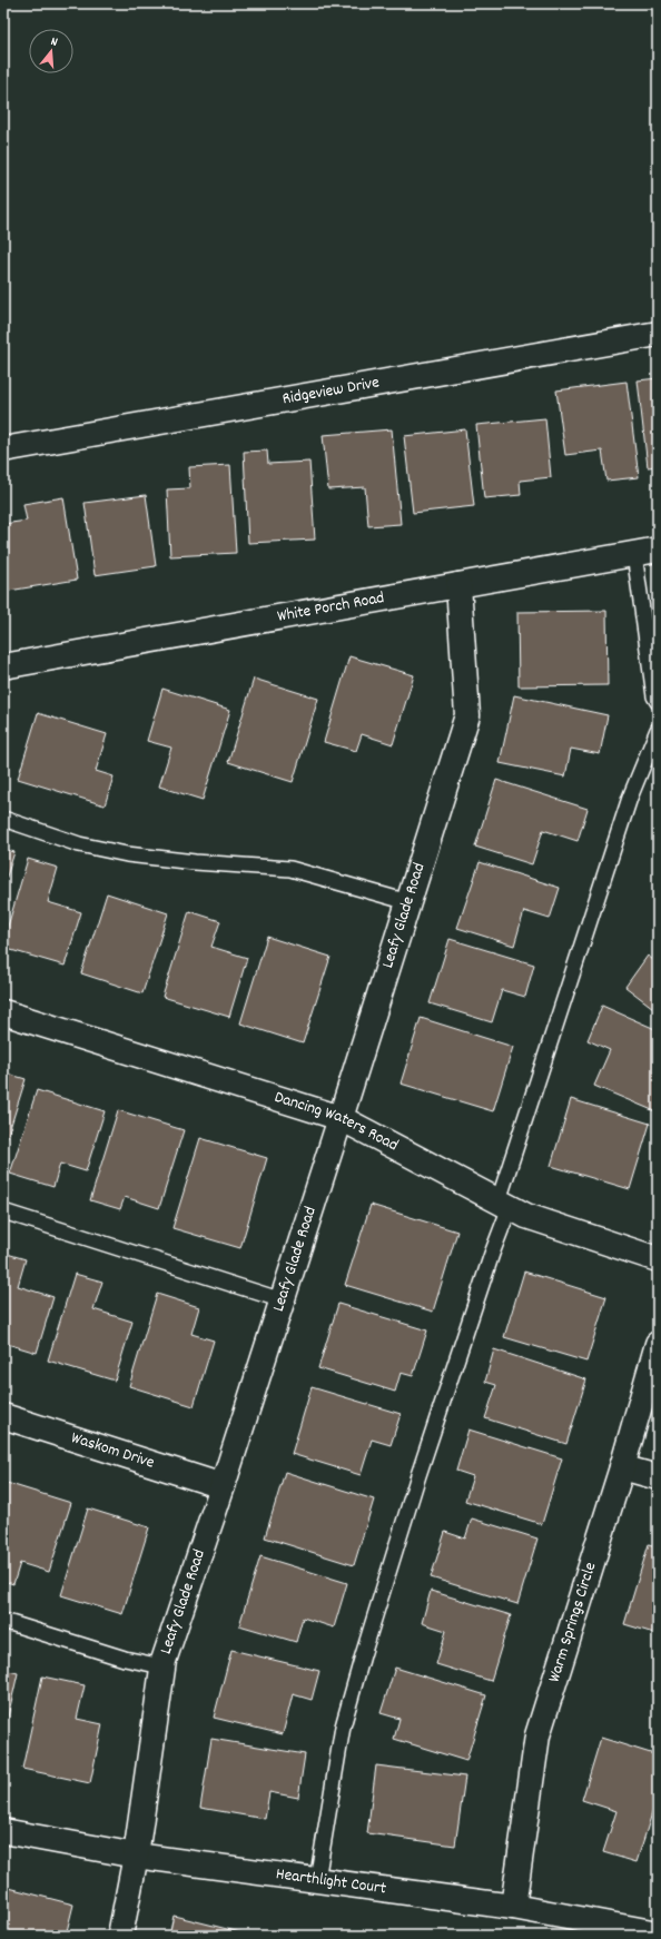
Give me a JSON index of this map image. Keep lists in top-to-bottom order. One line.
{"streets":{"street":["Ridgeview Drive","White Porch Road","Leafy Glade Road","Dancing Waters Road","Waskom Drive","Warm Springs Circle","Hearthlight Court"]},"crossings":[["White Porch Road","Leafy Glade Road"],["Leafy Glade Road","Dancing Waters Road"],["Leafy Glade Road","Waskom Drive"],["Leafy Glade Road","Hearthlight Court"],["Warm Springs Circle","Hearthlight Court"]],"north":"top"}
